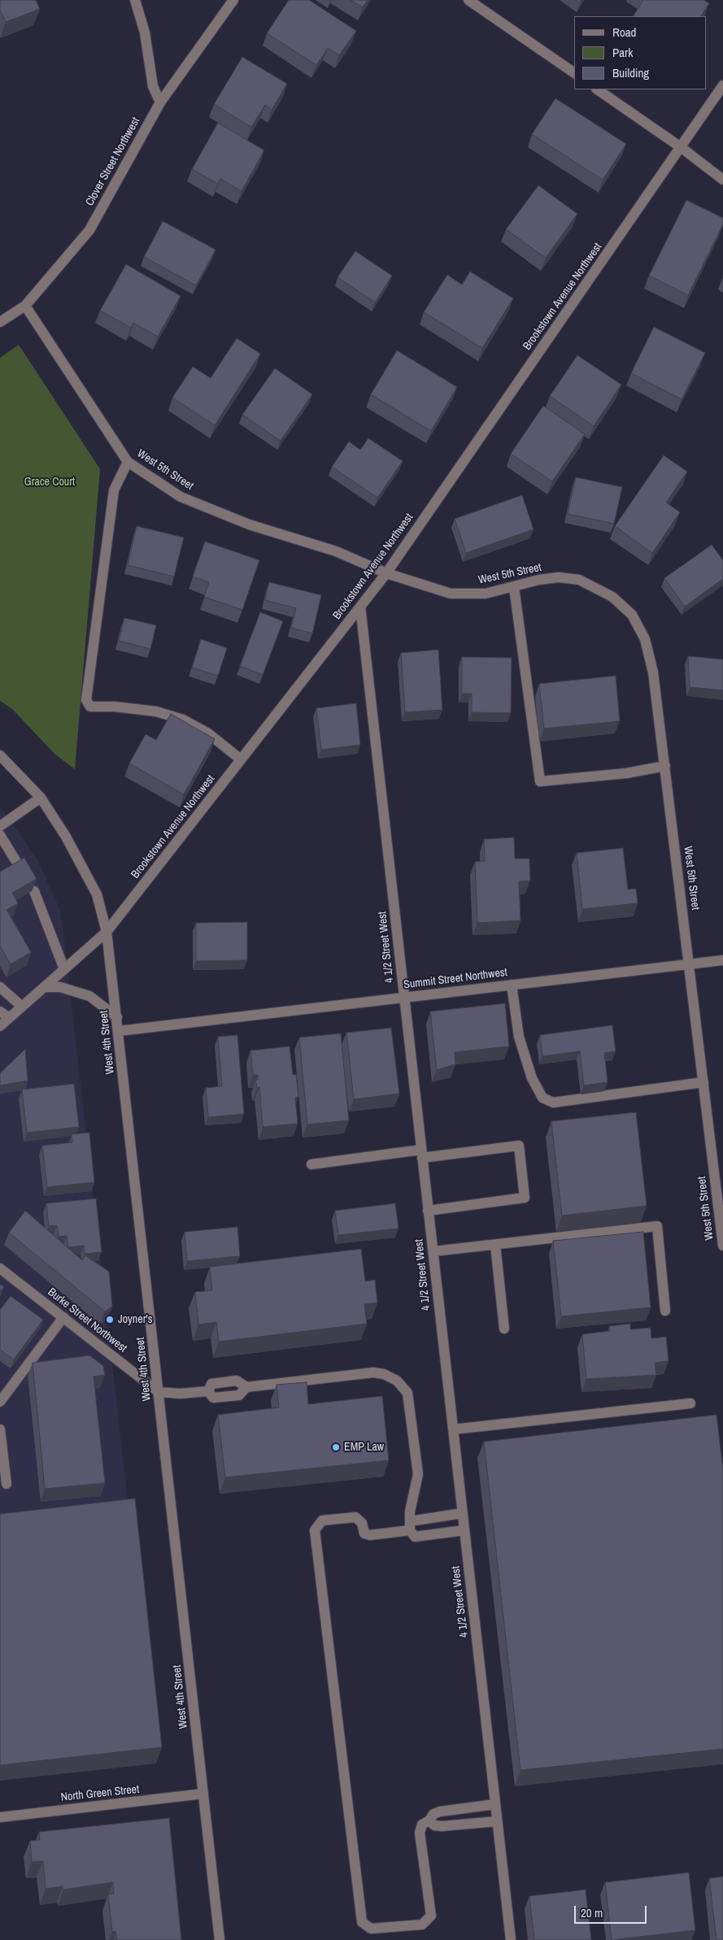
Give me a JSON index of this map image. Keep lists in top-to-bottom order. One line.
{"streets":{"street":["Clover Street Northwest","Brookstown Avenue Northwest","West 5th Street","4 1/2 Street West","Summit Street Northwest","West 4th Street","Burke Street Northwest","North Green Street"]},"crossings":[["Clover Street Northwest","West 5th Street"],["Brookstown Avenue Northwest","West 5th Street"],["Brookstown Avenue Northwest","4 1/2 Street West"],["Brookstown Avenue Northwest","West 4th Street"],["West 5th Street","Summit Street Northwest"],["4 1/2 Street West","Summit Street Northwest"],["Summit Street Northwest","West 4th Street"],["West 4th Street","Burke Street Northwest"],["West 4th Street","North Green Street"]],"parks":["Grace Court"],"places":["Joyner's","EMP Law"],"legend":["Road","Park","Building"],"scale_bar":"20 m"}
